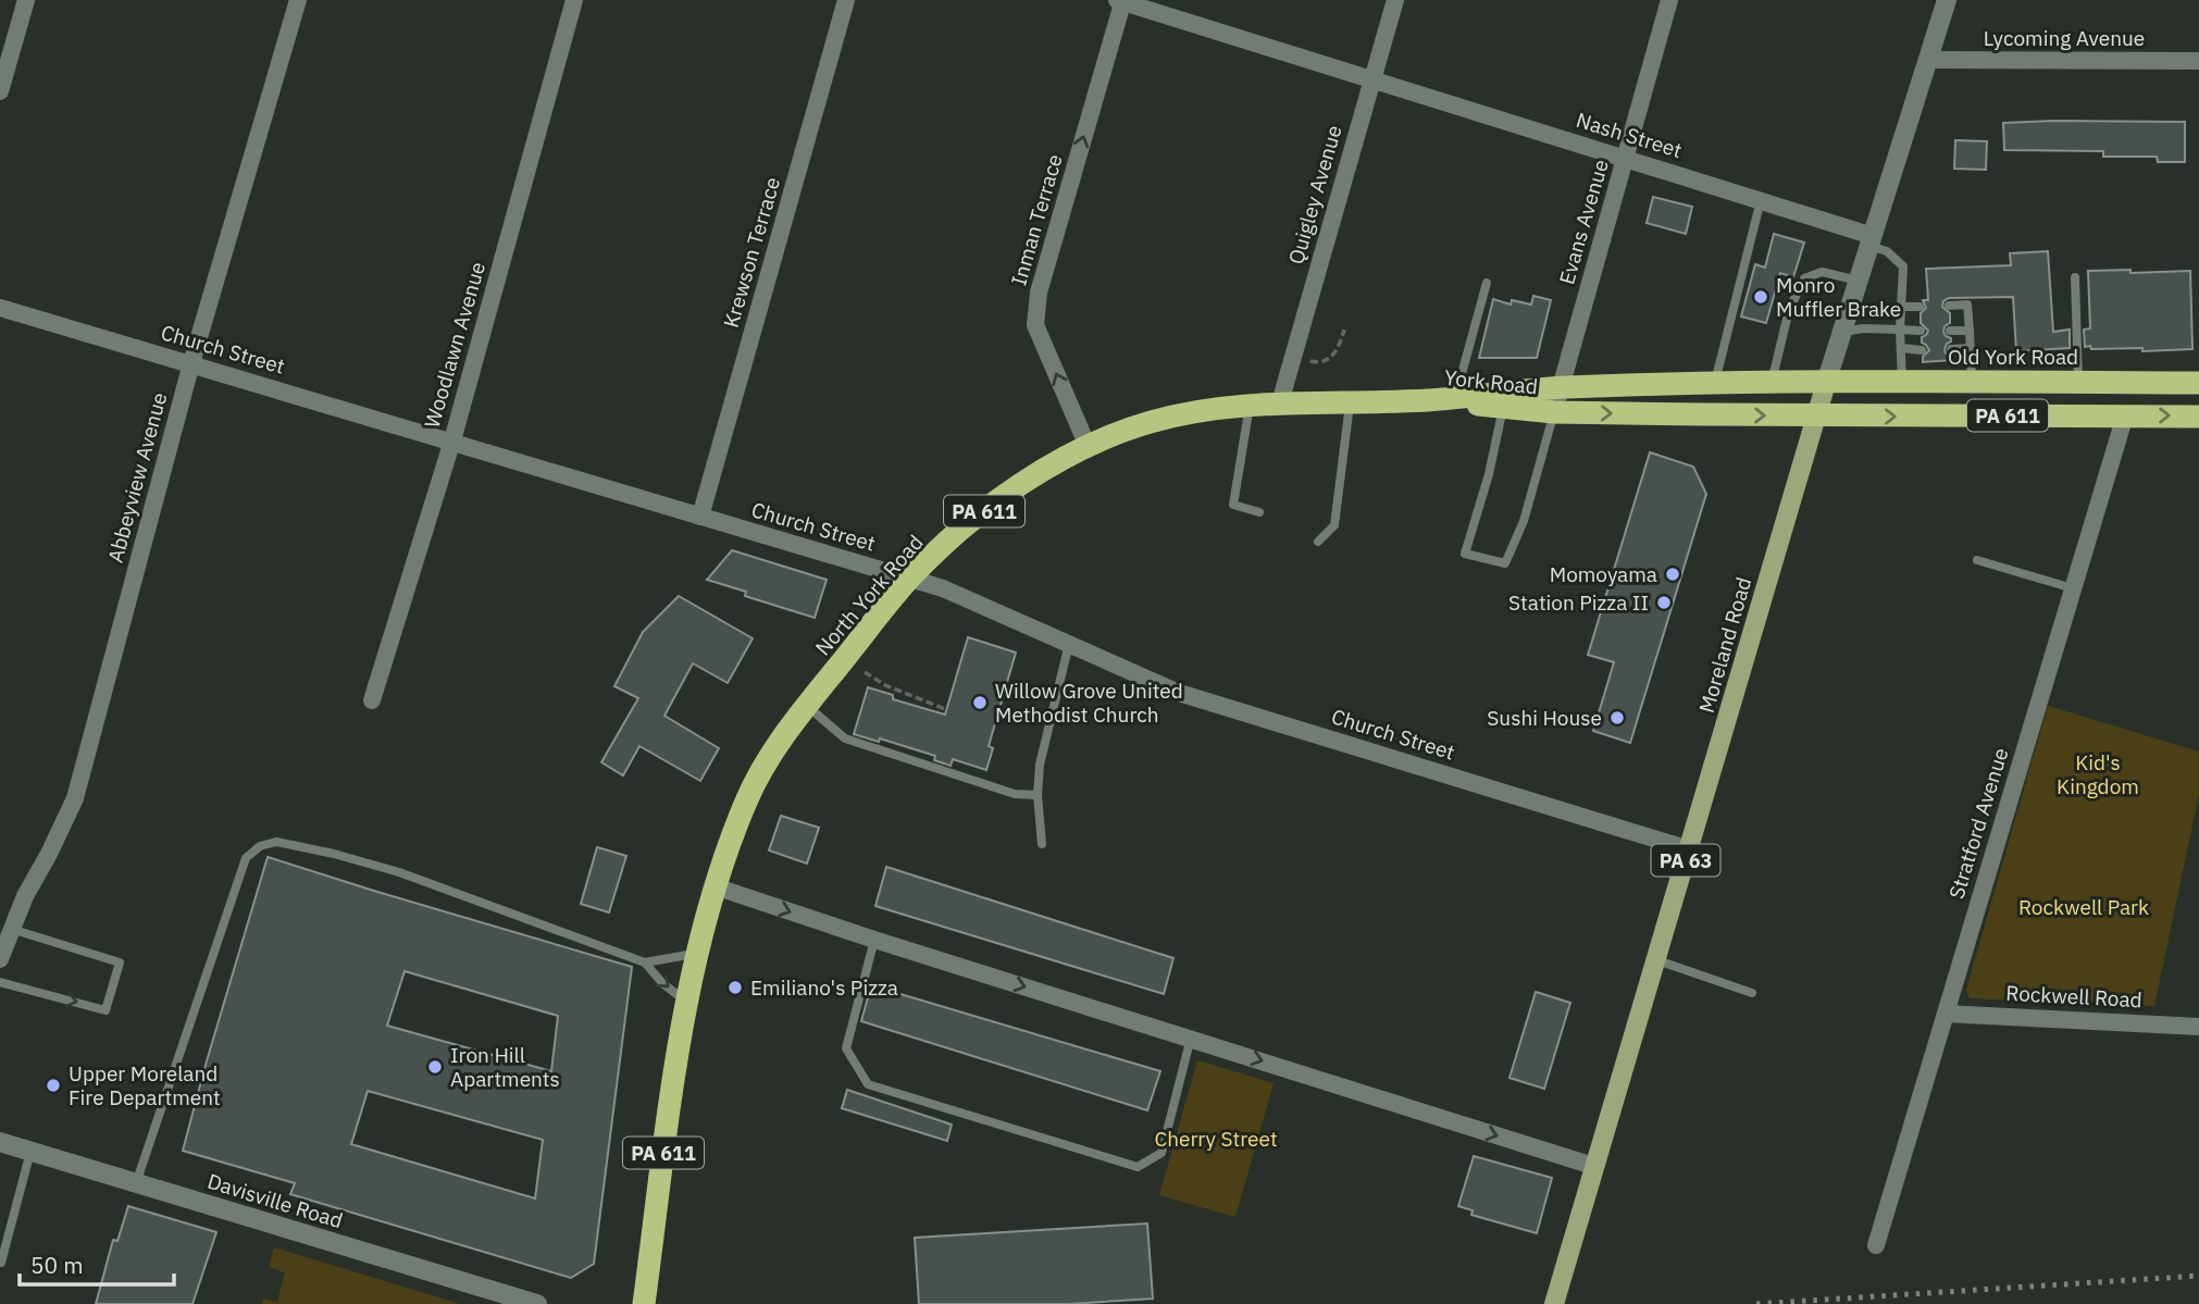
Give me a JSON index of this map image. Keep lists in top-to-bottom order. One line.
{"streets":{"highway":["Old York Road","York Road","PA 611","North York Road"],"main road":["Moreland Road","PA 63"],"street":["Lycoming Avenue","Nash Street","Quigley Avenue","Inman Terrace","Evans Avenue","Krewson Terrace","Woodlawn Avenue","Church Street","Abbeyview Avenue","Stratford Avenue","Rockwell Road","Davisville Road"]},"crossings":[["Lycoming Avenue","Moreland Road"],["Nash Street","Quigley Avenue"],["Nash Street","Inman Terrace"],["Nash Street","Evans Avenue"],["Nash Street","Moreland Road"],["Quigley Avenue","North York Road"],["Inman Terrace","North York Road"],["Evans Avenue","York Road"],["Krewson Terrace","Church Street"],["Woodlawn Avenue","Church Street"],["Church Street","Abbeyview Avenue"],["Church Street","North York Road"],["Church Street","Moreland Road"],["Old York Road","York Road"],["Old York Road","Moreland Road"],["York Road","PA 611"],["York Road","North York Road"],["York Road","Moreland Road"],["PA 611","Moreland Road"],["PA 611","Stratford Avenue"],["Stratford Avenue","Rockwell Road"]],"one_way":["Inman Terrace"],"parks":["Kid's Kingdom","Rockwell Park","Cherry Street"],"places":["Monro Muffler Brake","Momoyama","Station Pizza II","Willow Grove United Methodist Church","Sushi House","Emiliano's Pizza","Iron Hill Apartments","Upper Moreland Fire Department"],"scale_bar":"50 m"}
